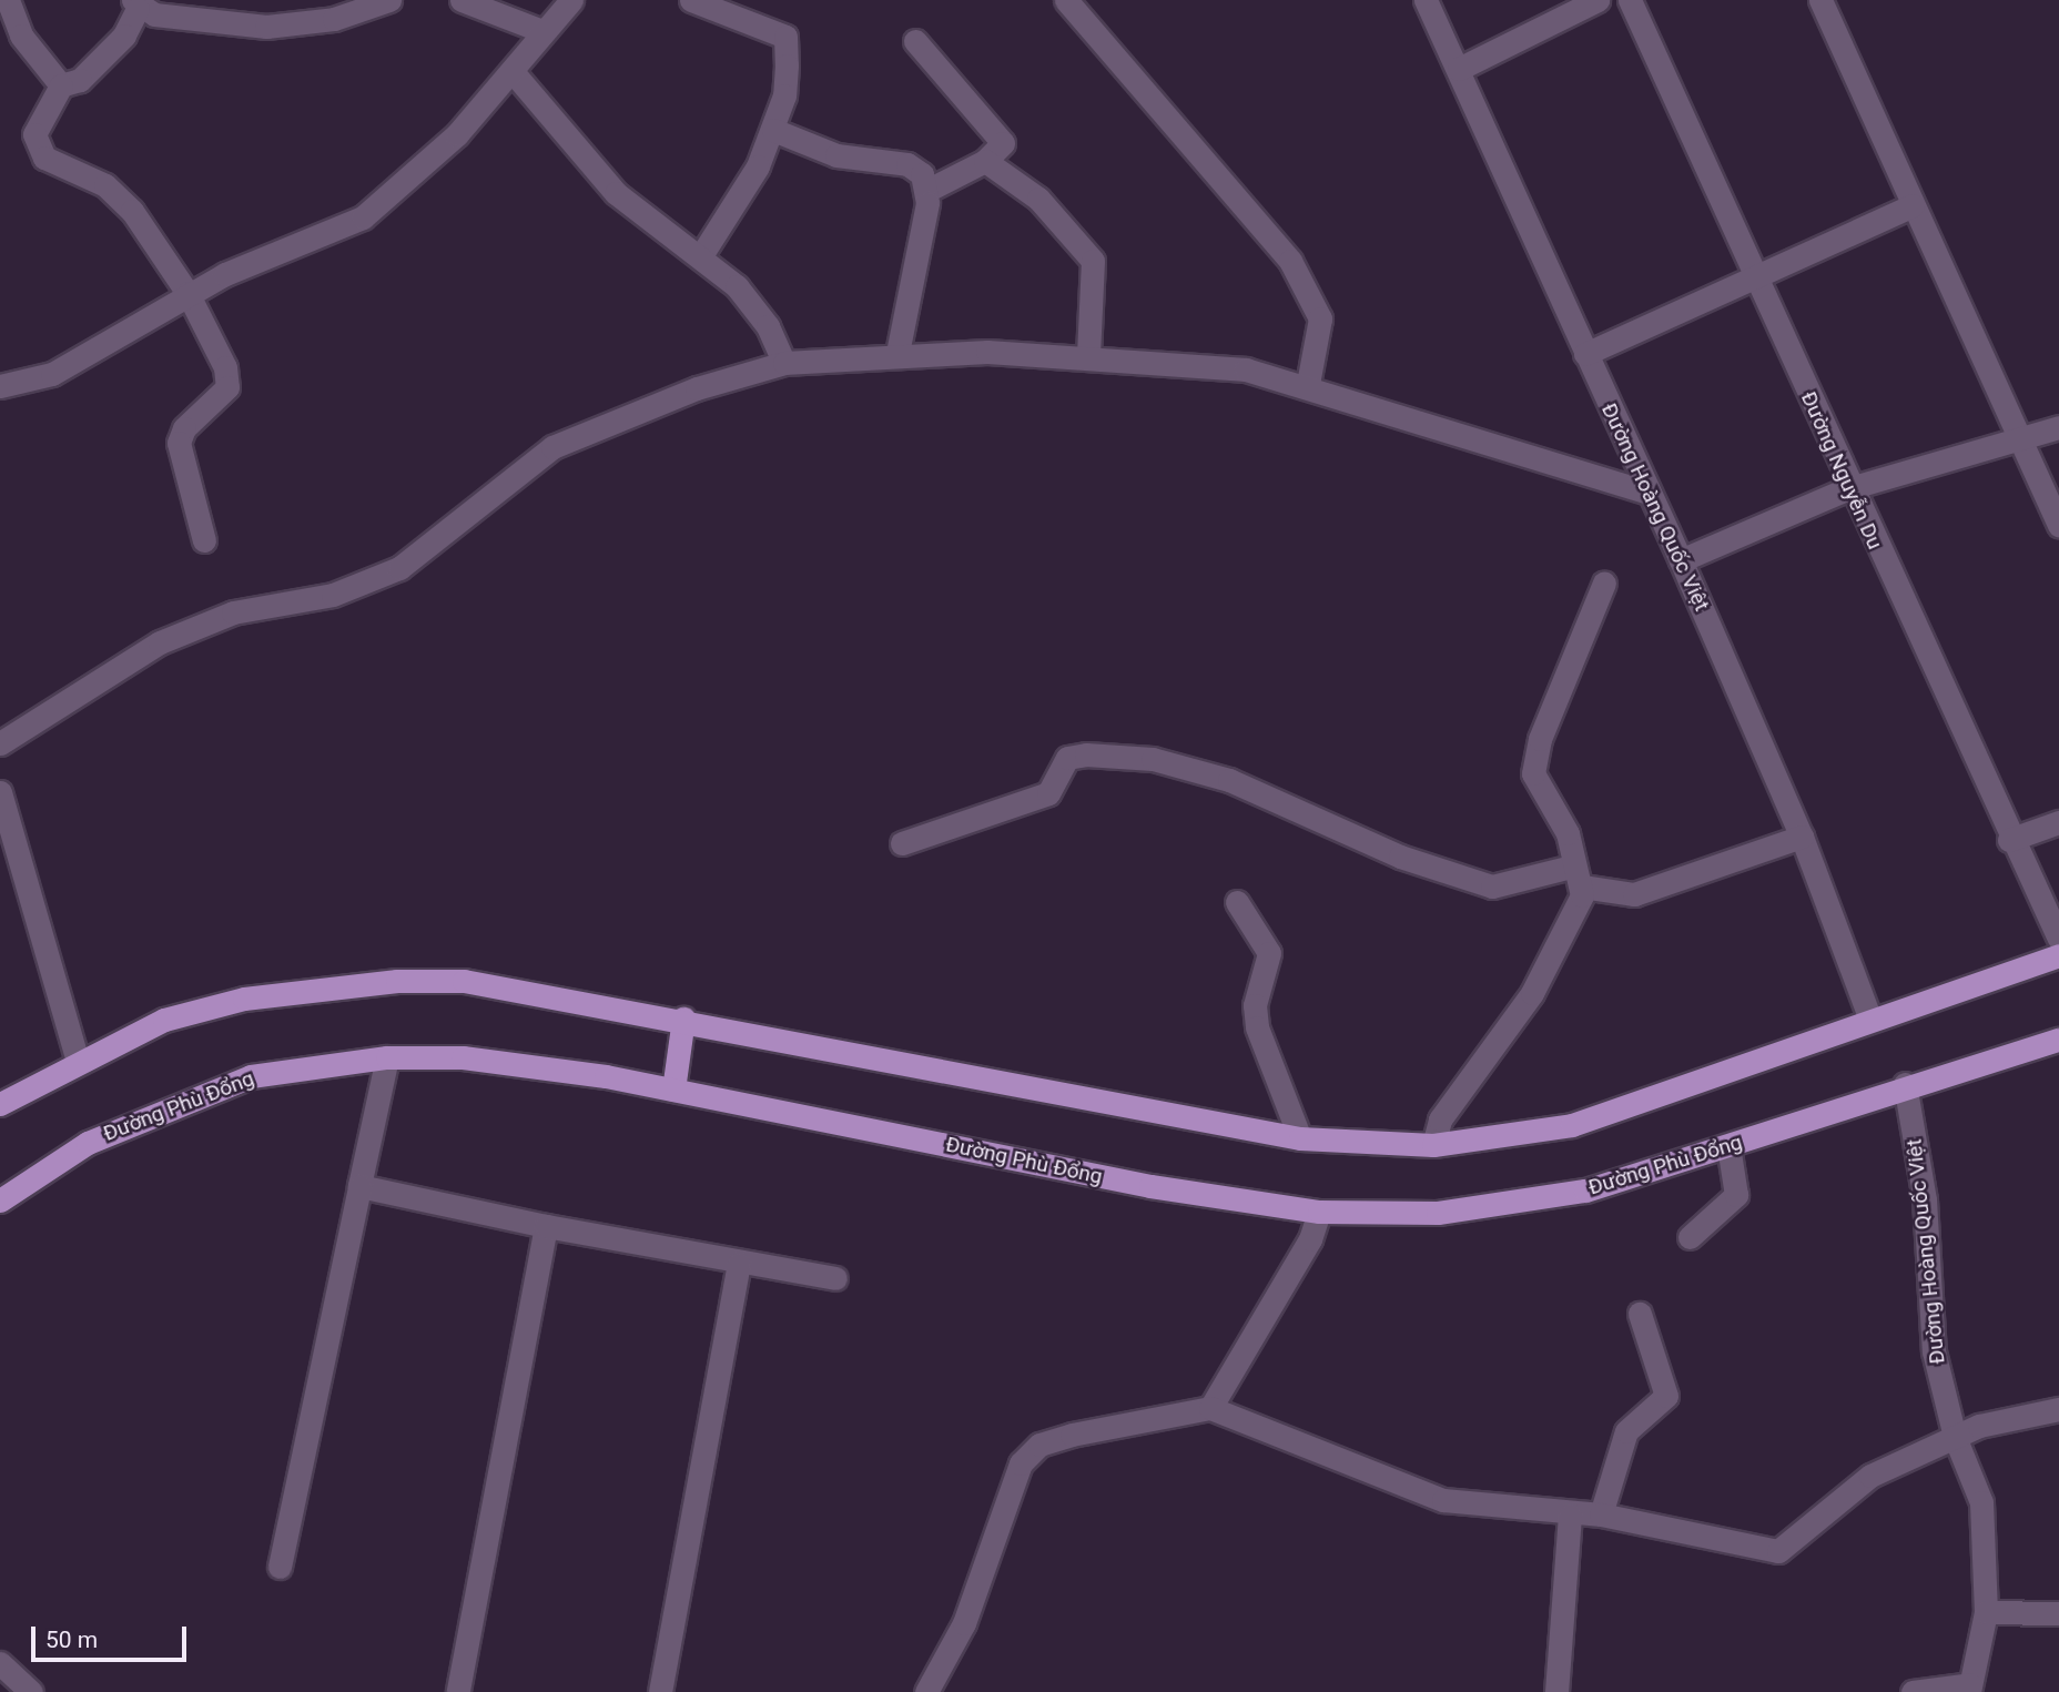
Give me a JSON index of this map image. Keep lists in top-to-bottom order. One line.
{"streets":{"main road":["Đường Phù Đổng"],"street":["Đường Nguyễn Du","Đường Hoàng Quốc Việt"]},"crossings":[["Đường Hoàng Quốc Việt","Đường Phù Đổng"]],"scale_bar":"50 m"}
